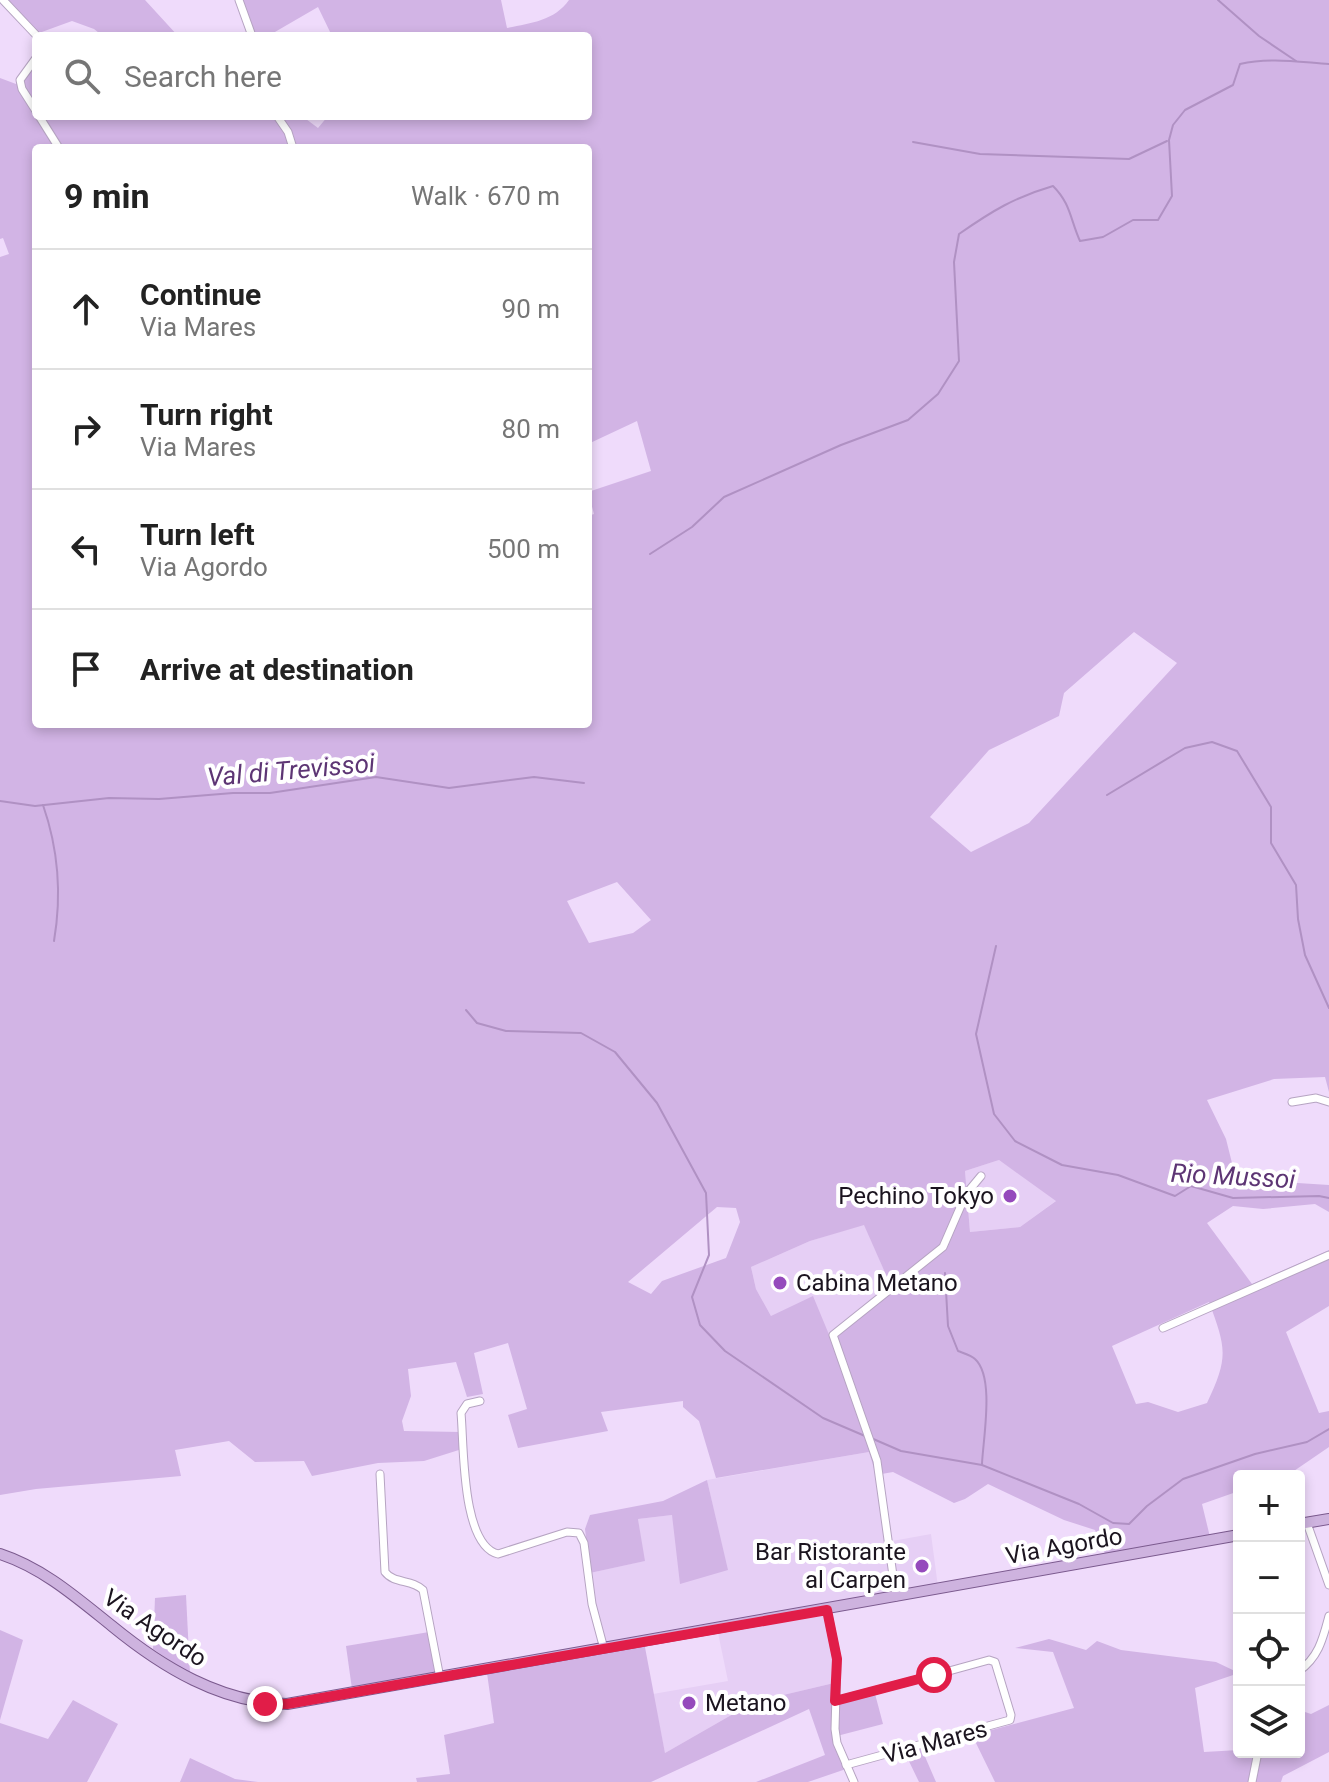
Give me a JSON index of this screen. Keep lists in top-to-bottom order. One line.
{"streets":{"main road":["Via Agordo"],"street":["Via Mares"]},"crossings":[["Via Agordo","Via Mares"]],"water":["Val di Trevissoi","Rio Mussoi"],"places":["Pechino Tokyo","Cabina Metano","Bar Ristorante al Carpen","Metano"],"page":{"search":"Search here","heading":["9 min","Walk · 670 m"],"list":[["Continue","Via Mares","90 m"],["Turn right","Via Mares","80 m"],["Turn left","Via Agordo","500 m"],"Arrive at destination"],"map_buttons":["+","−"]}}
